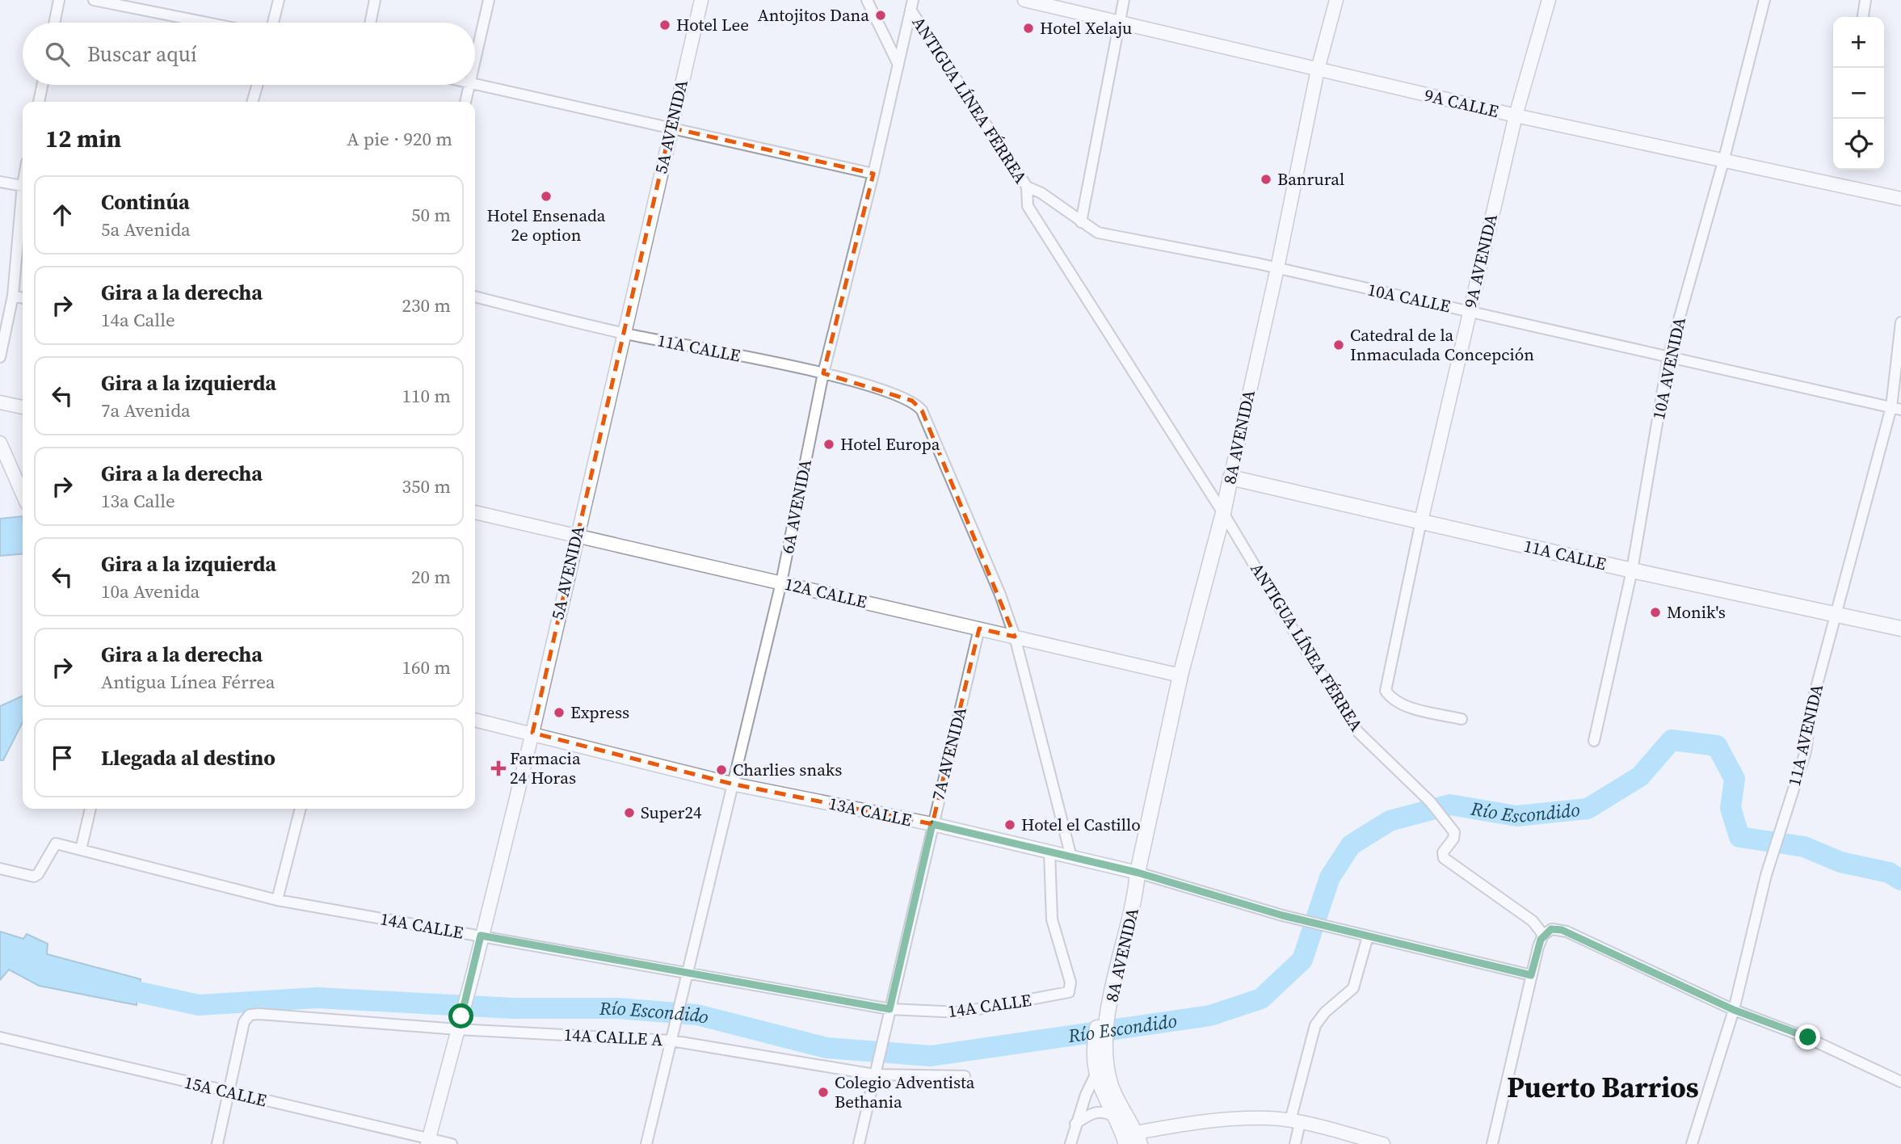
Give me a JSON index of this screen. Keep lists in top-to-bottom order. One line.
{"streets":{"main road":["11A CALLE","8A AVENIDA"],"street":["ANTIGUA LÍNEA FÉRREA","9A CALLE","5A AVENIDA","9A AVENIDA","10A CALLE","10A AVENIDA","6A AVENIDA","12A CALLE","11A AVENIDA","7A AVENIDA","13A CALLE","14A CALLE","14A CALLE A","15A CALLE"]},"crossings":[["ANTIGUA LÍNEA FÉRREA","10A CALLE"],["ANTIGUA LÍNEA FÉRREA","8A AVENIDA"],["ANTIGUA LÍNEA FÉRREA","6A AVENIDA"],["9A CALLE","9A AVENIDA"],["9A CALLE","10A AVENIDA"],["9A CALLE","8A AVENIDA"],["5A AVENIDA","11A CALLE"],["5A AVENIDA","12A CALLE"],["5A AVENIDA","13A CALLE"],["5A AVENIDA","14A CALLE"],["5A AVENIDA","14A CALLE A"],["5A AVENIDA","15A CALLE"],["9A AVENIDA","10A CALLE"],["9A AVENIDA","11A CALLE"],["10A CALLE","10A AVENIDA"],["10A CALLE","8A AVENIDA"],["10A CALLE","11A AVENIDA"],["11A CALLE","10A AVENIDA"],["11A CALLE","8A AVENIDA"],["11A CALLE","6A AVENIDA"],["11A CALLE","12A CALLE"],["11A CALLE","11A AVENIDA"],["8A AVENIDA","12A CALLE"],["8A AVENIDA","13A CALLE"],["6A AVENIDA","12A CALLE"],["6A AVENIDA","13A CALLE"],["6A AVENIDA","14A CALLE"],["6A AVENIDA","14A CALLE A"],["12A CALLE","7A AVENIDA"],["7A AVENIDA","13A CALLE"],["7A AVENIDA","14A CALLE"],["7A AVENIDA","14A CALLE A"],["13A CALLE","14A CALLE"],["14A CALLE A","15A CALLE"]],"districts":["Puerto Barrios"],"water":["Río Escondido"],"places":{"other":["Antojitos Dana","Hotel Lee","Hotel Xelaju","Banrural","Hotel Ensenada 2e option","Catedral de la Inmaculada Concepción","Hotel Europa","Monik's","Express","Charlies snaks","Super24","Hotel el Castillo","Colegio Adventista Bethania"],"health":["Farmacia 24 Horas"]},"page":{"map_buttons":["+","−"],"search":"Buscar aquí","heading":["12 min","A pie · 920 m"],"list":[["Continúa","5a Avenida","50 m"],["Gira a la derecha","14a Calle","230 m"],["Gira a la izquierda","7a Avenida","110 m"],["Gira a la derecha","13a Calle","350 m"],["Gira a la izquierda","10a Avenida","20 m"],["Gira a la derecha","Antigua Línea Férrea","160 m"],"Llegada al destino"]}}
